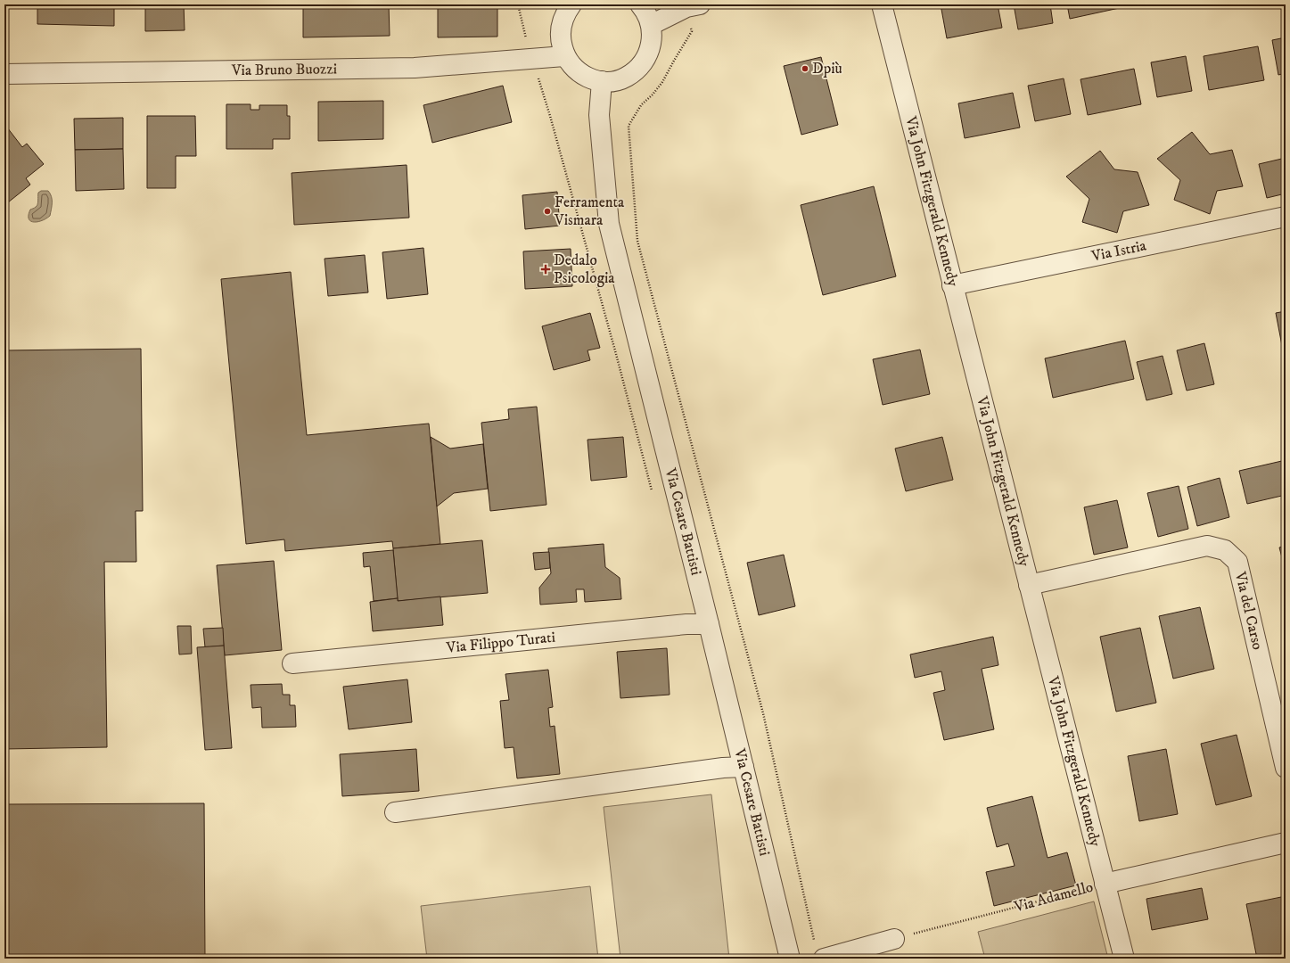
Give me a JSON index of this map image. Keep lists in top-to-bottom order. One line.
{"streets":{"street":["Via Bruno Buozzi","Via John Fitzgerald Kennedy","Via Istria","Via Cesare Battisti","Via del Carso","Via Filippo Turati","Via Adamello"]},"crossings":[["Via John Fitzgerald Kennedy","Via Istria"],["Via John Fitzgerald Kennedy","Via del Carso"],["Via John Fitzgerald Kennedy","Via Adamello"],["Via Cesare Battisti","Via Filippo Turati"]],"places":{"other":["Dpiù","Ferramenta Vismara"],"health":["Dedalo Psicologia"]}}
